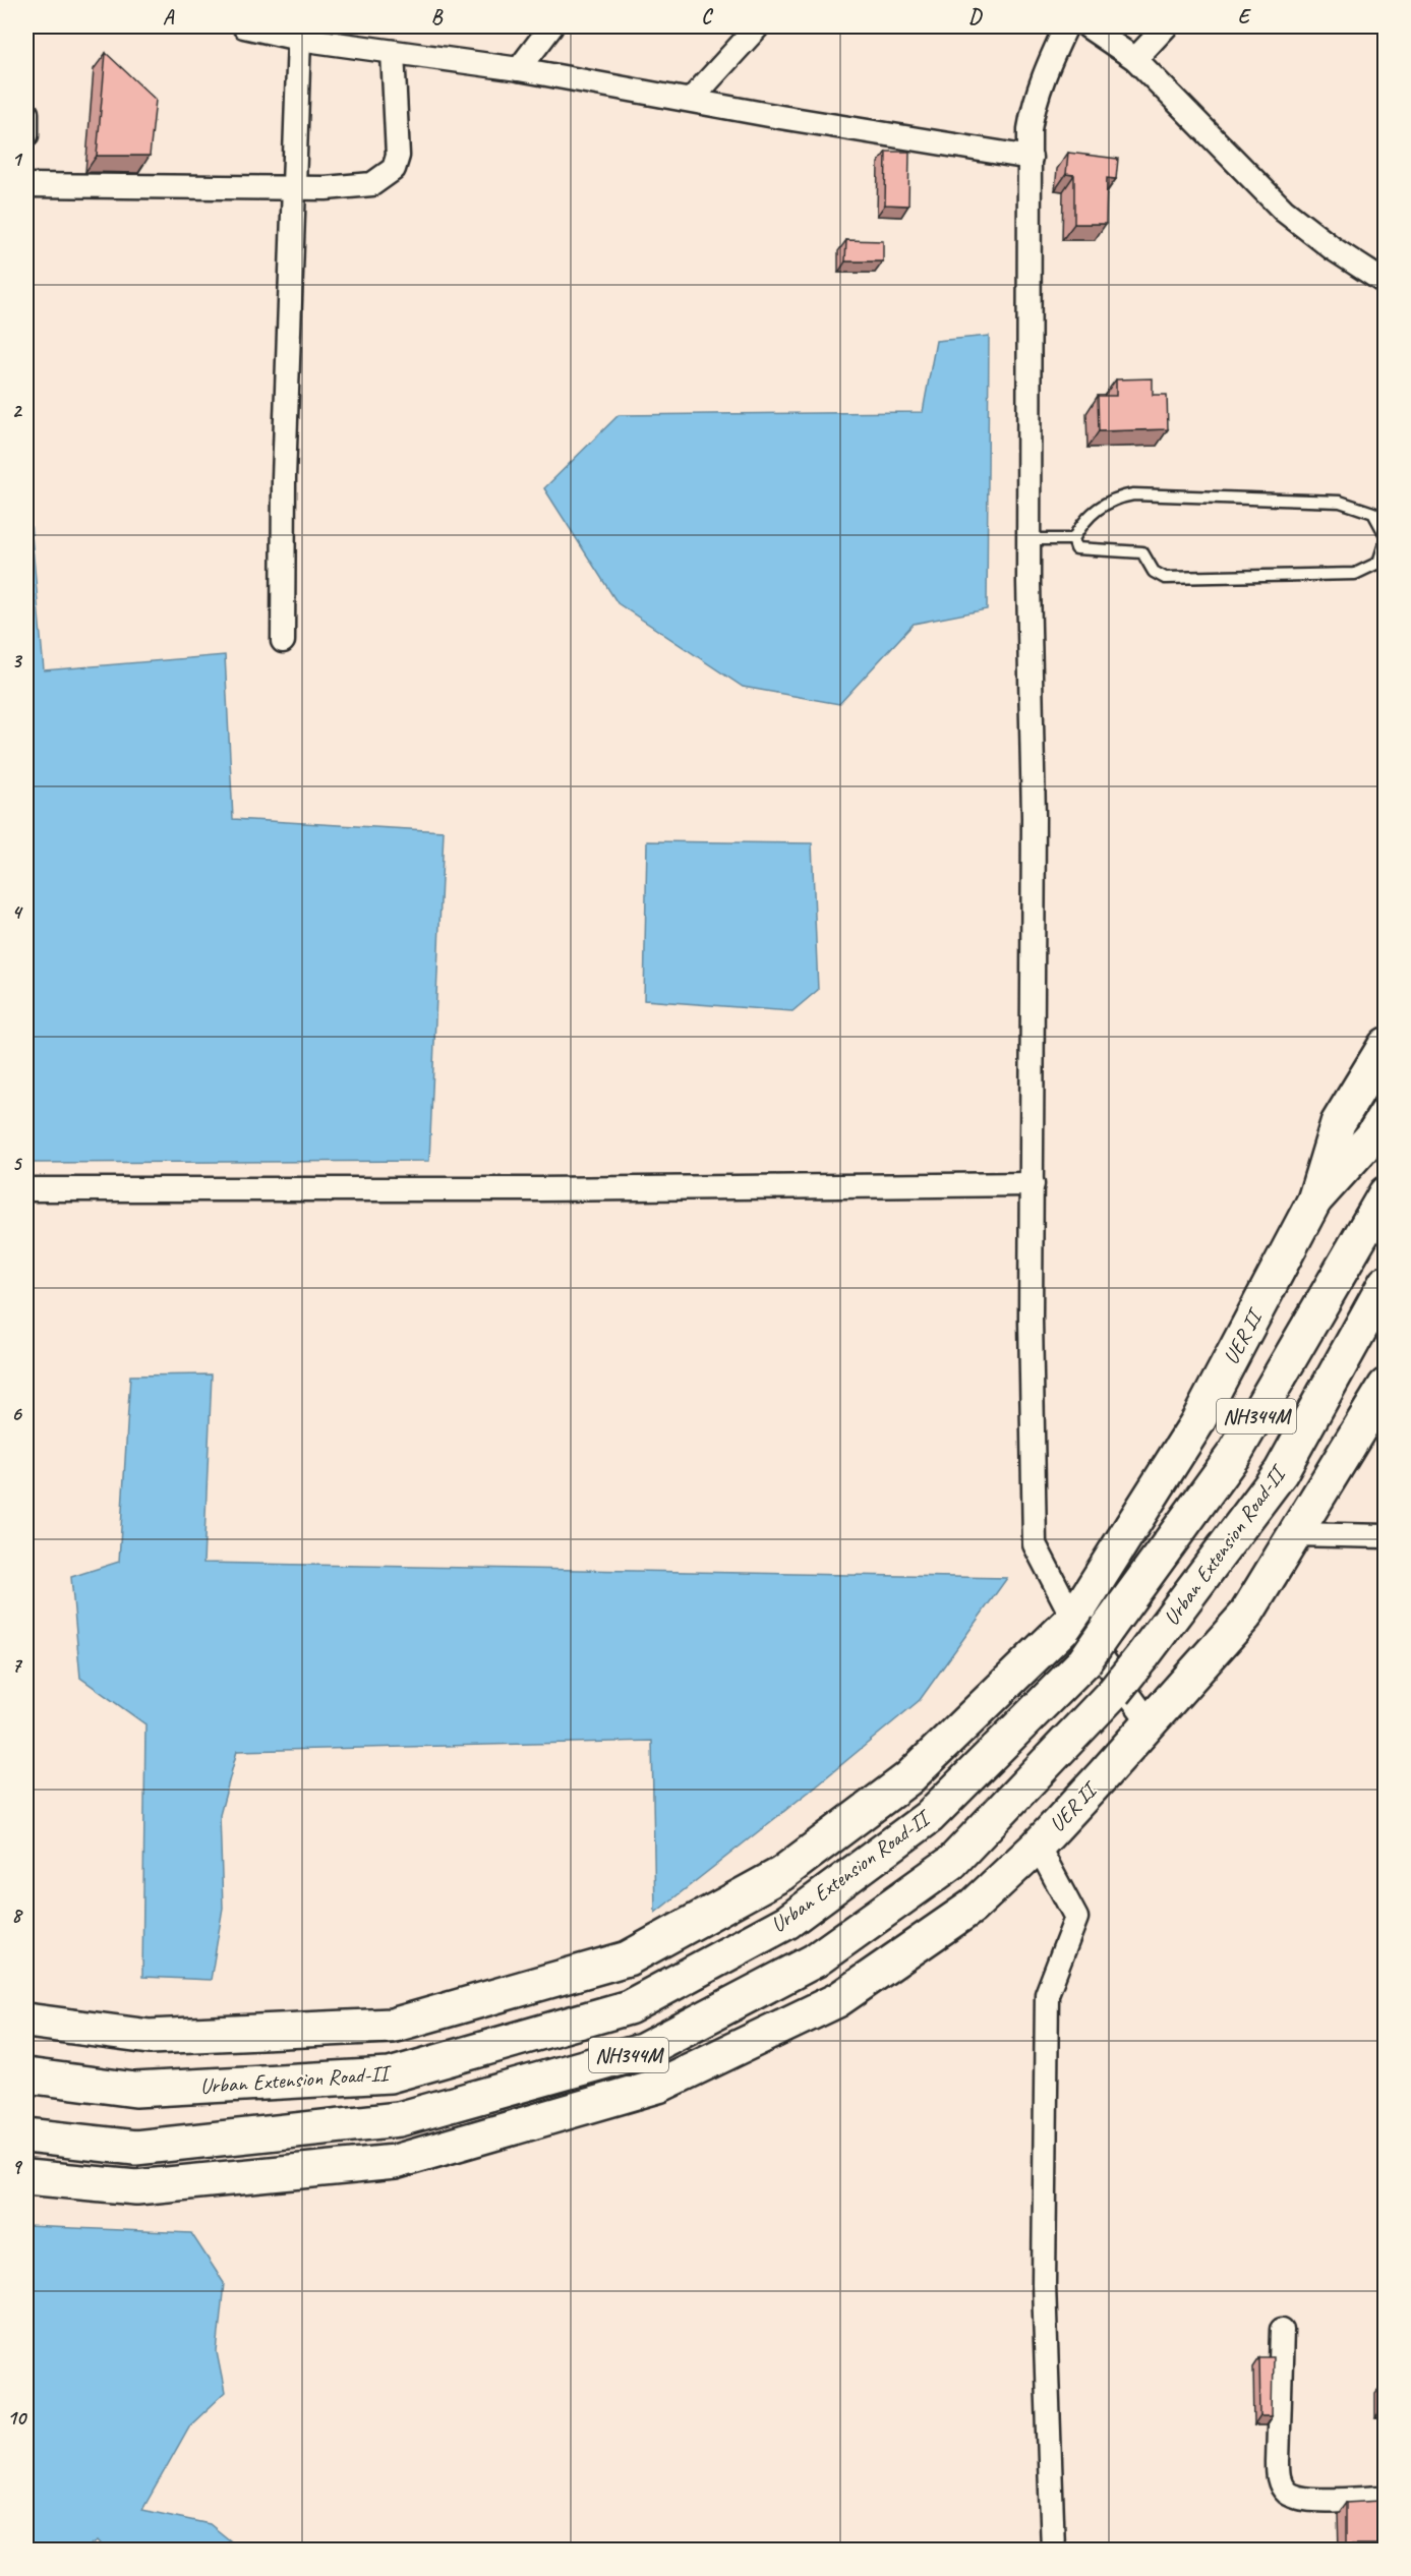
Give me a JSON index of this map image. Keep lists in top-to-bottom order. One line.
{"streets":{"main road":["UER II","NH344M","Urban Extension Road-II"]},"grid":{"columns":["A","B","C","D","E"],"rows":["1","2","3","4","5","6","7","8","9","10"]}}
